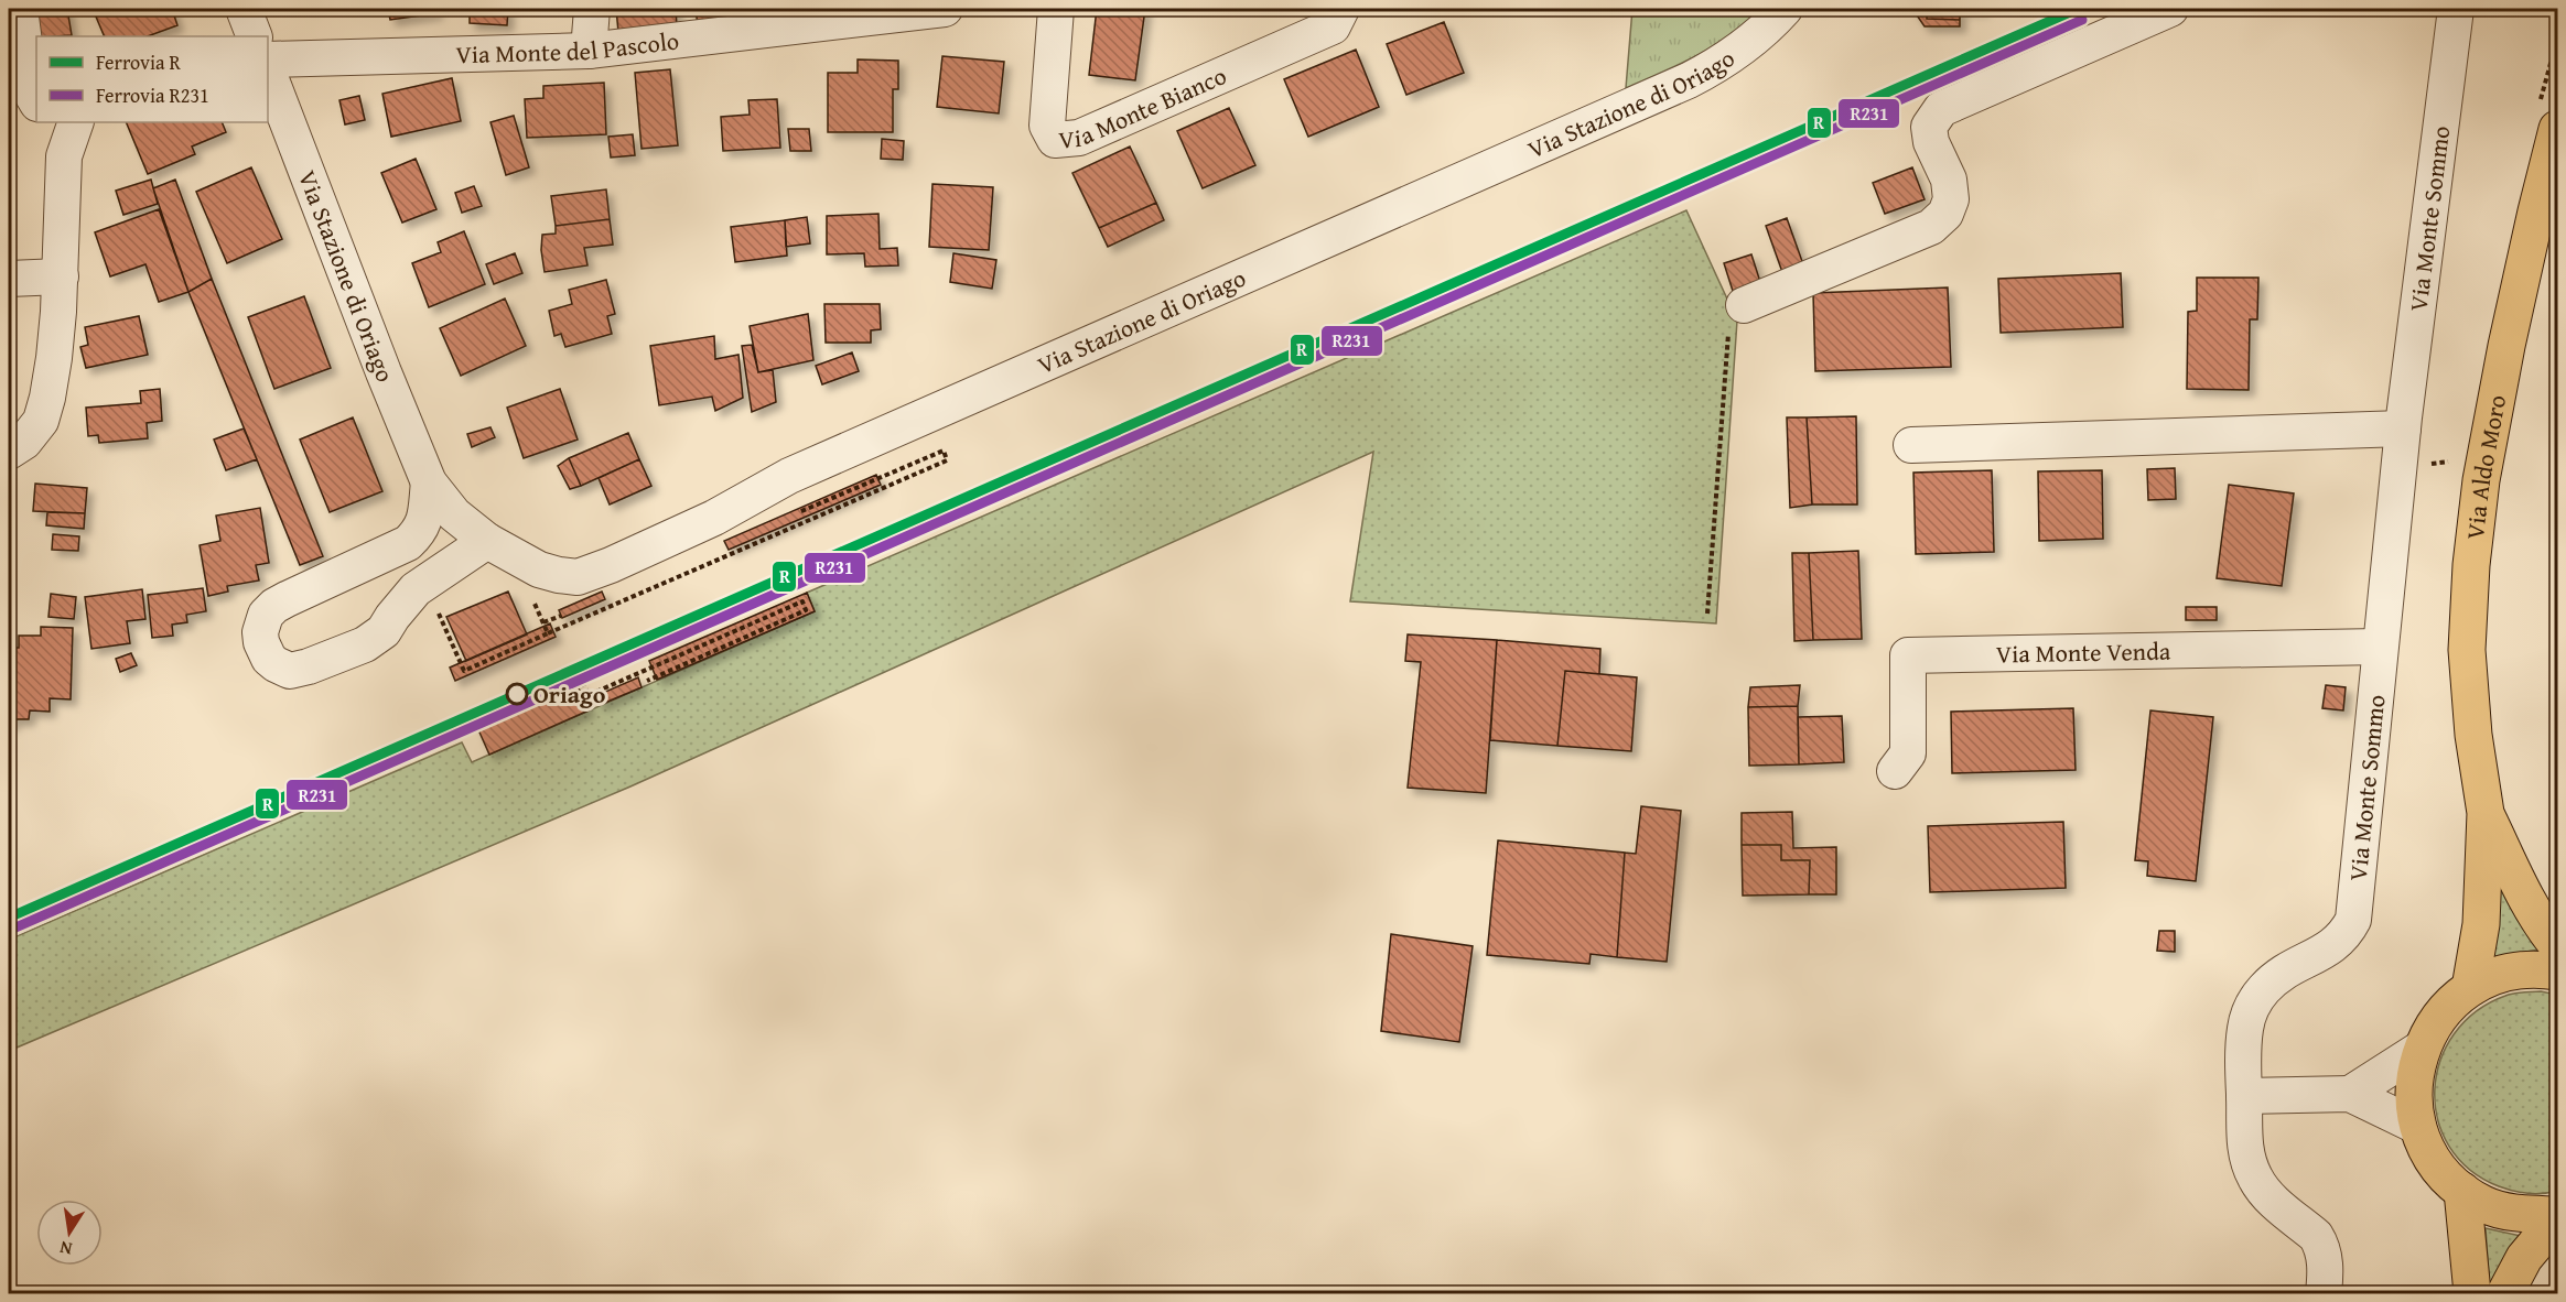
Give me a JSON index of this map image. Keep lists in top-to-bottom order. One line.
{"streets":{"main road":["Via Aldo Moro"],"street":["Via Monte del Pascolo","Via Monte Bianco","Via Stazione di Oriago","Via Monte Sommo","Via Monte Venda"]},"crossings":[["Via Monte Sommo","Via Monte Venda"]],"places":["Oriago"],"lines":["rail line R","rail line R231"],"legend":["Ferrovia R","Ferrovia R231"],"north":"bottom"}
